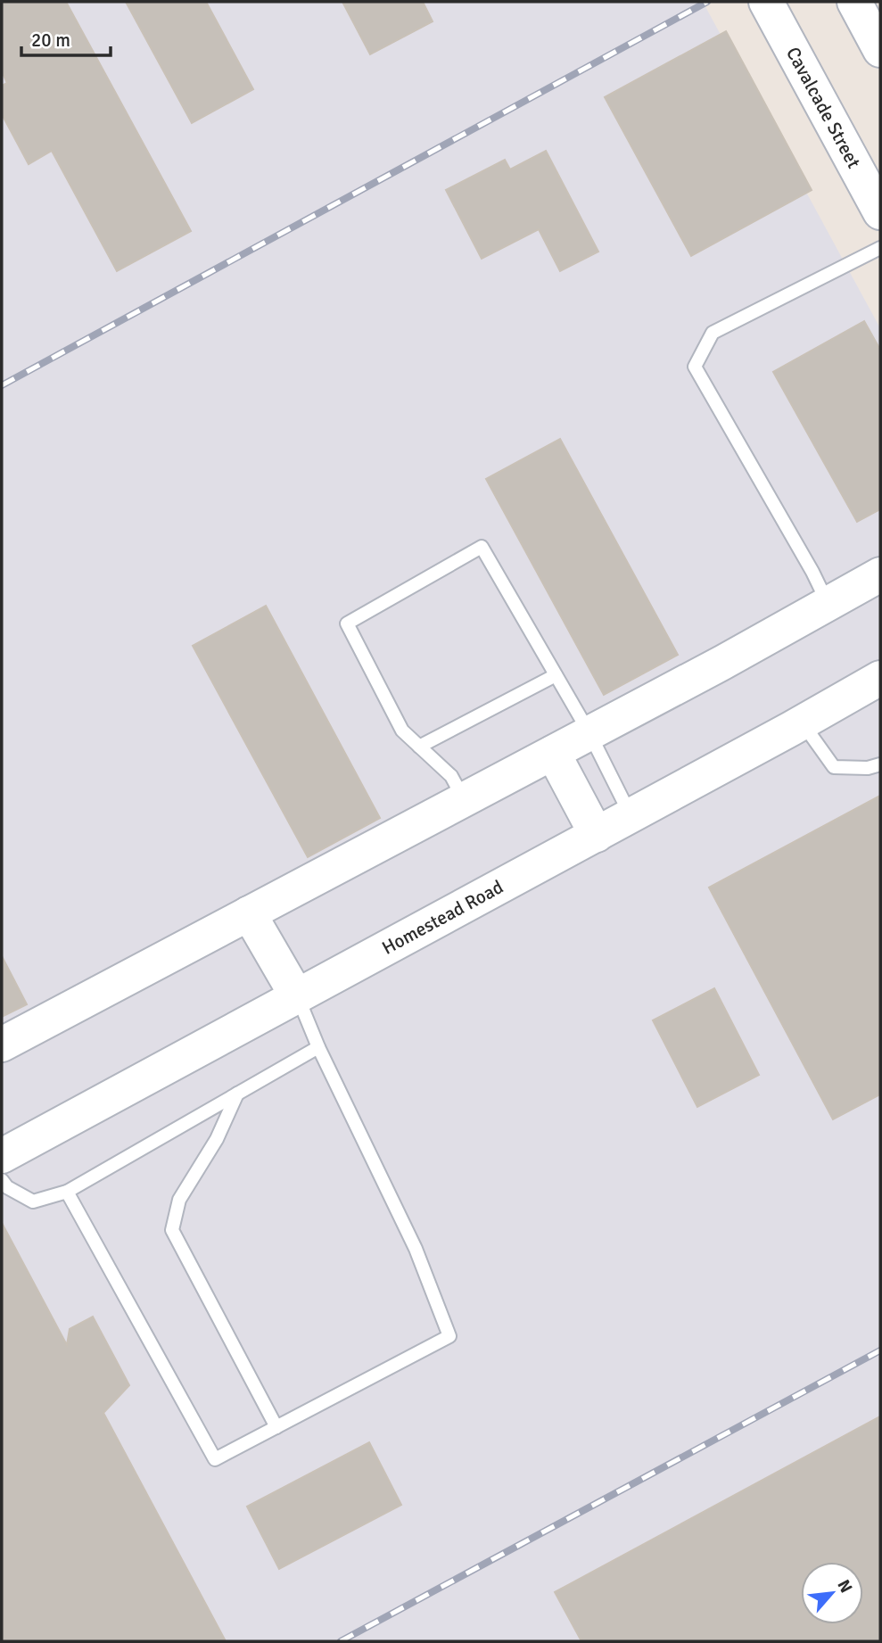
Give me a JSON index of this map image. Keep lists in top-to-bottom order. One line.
{"streets":{"main road":["Cavalcade Street","Homestead Road"]},"scale_bar":"20 m","north":"top right"}
